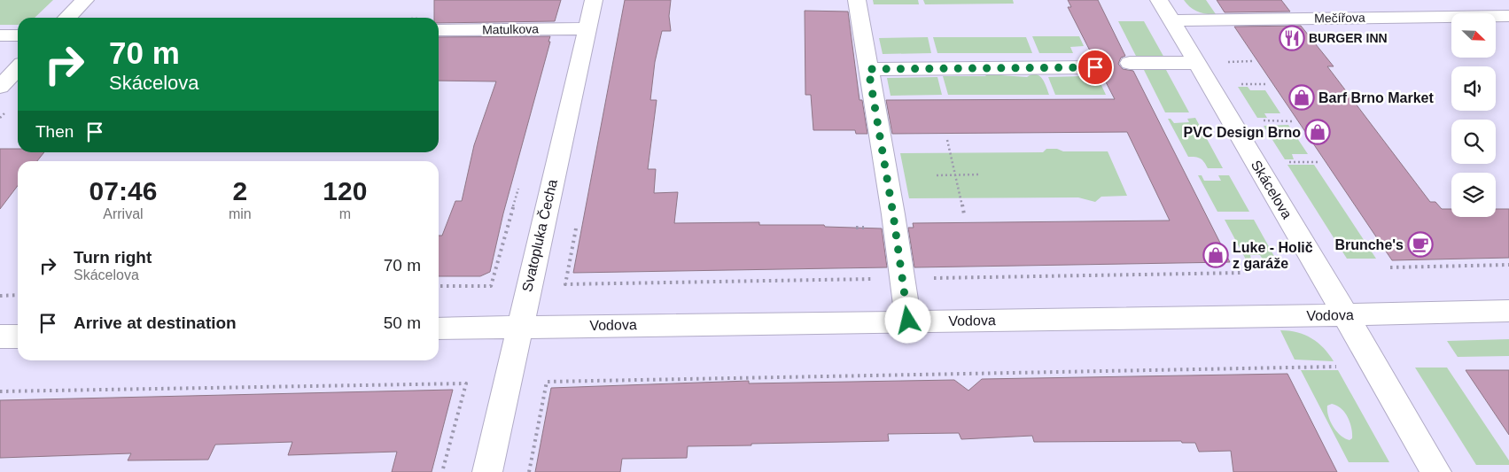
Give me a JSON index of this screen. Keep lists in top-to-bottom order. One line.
{"streets":{"street":["Mečířova","Matulkova","Skácelova","Svatopluka Čecha","Vodova"]},"crossings":[["Mečířova","Skácelova"],["Matulkova","Svatopluka Čecha"],["Skácelova","Vodova"],["Svatopluka Čecha","Vodova"]],"places":{"restaurant":["BURGER INN"],"shop":["Barf Brno Market","PVC Design Brno","Luke - Holič z garáže"],"cafe":["Brunche's"]},"north":"bottom right","page":{"turn":["70 m","Skácelova"],"then":"Then","eta":["07:46","Arrival","2","min","120","m"],"list":[{"name":"Turn right","note":"Skácelova","value":"70 m"},{"name":"Arrive at destination","value":"50 m"}]}}
